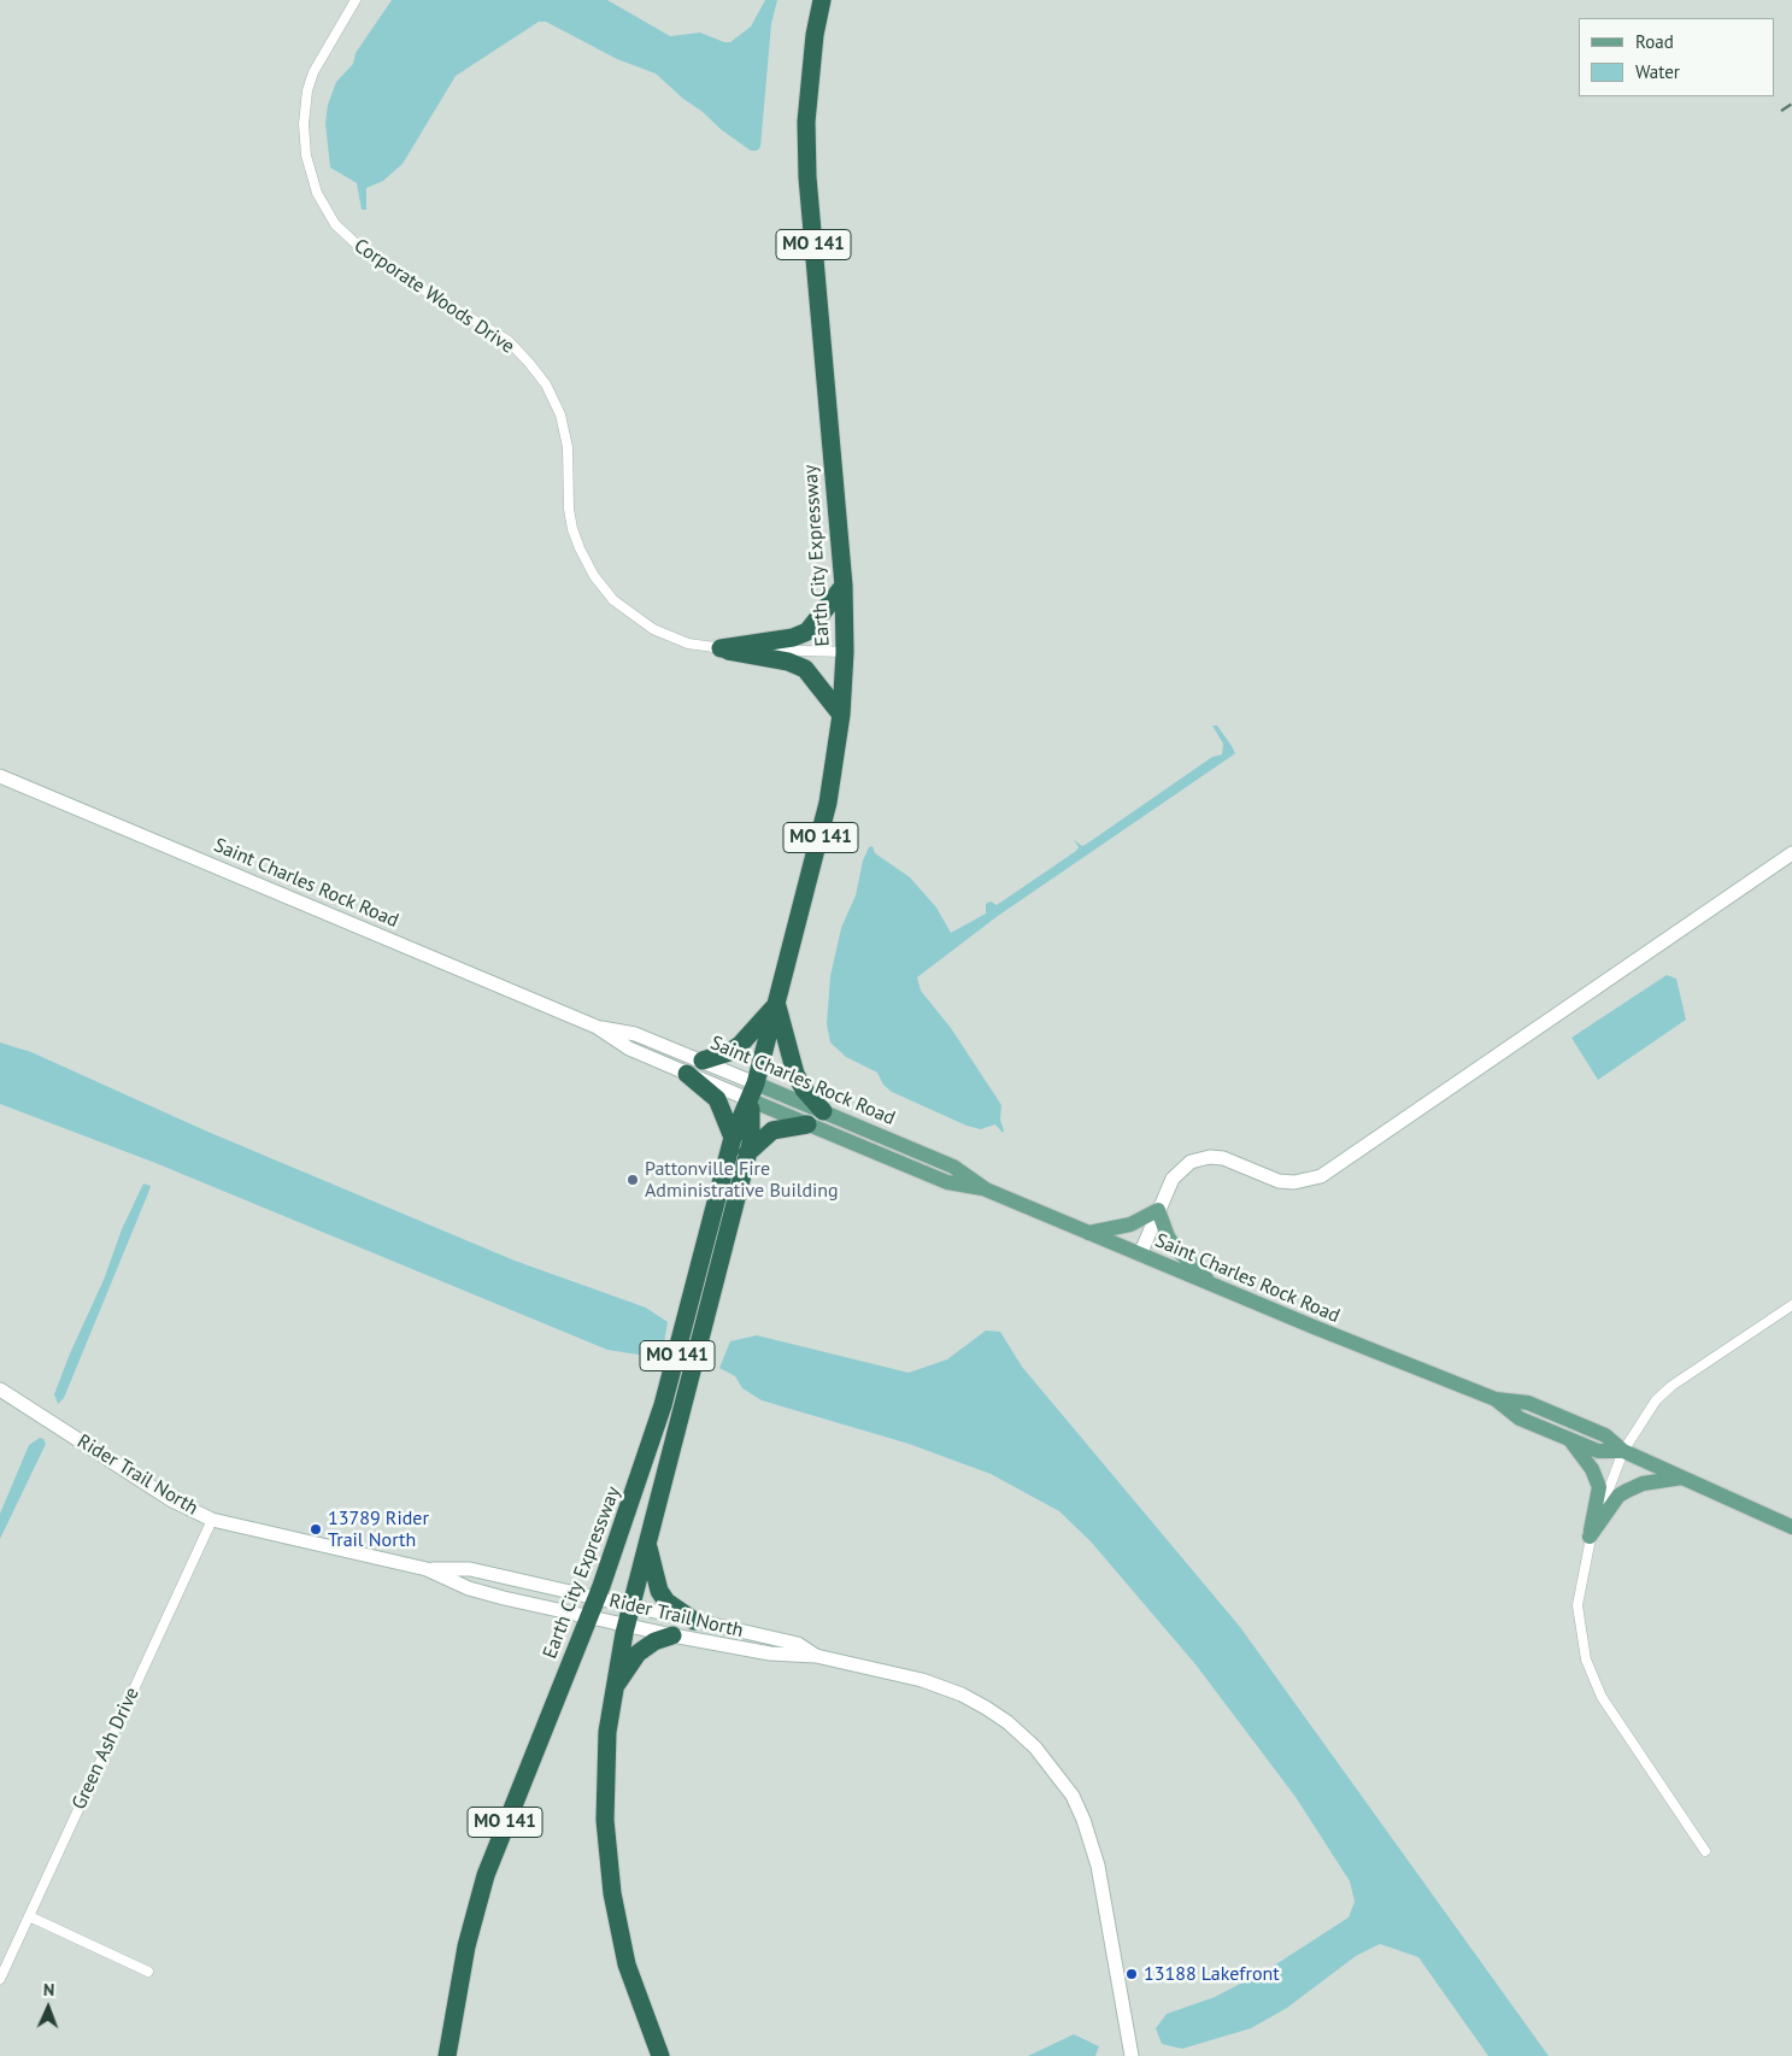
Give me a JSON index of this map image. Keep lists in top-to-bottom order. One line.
{"streets":{"highway":["MO 141","Earth City Expressway"],"main road":["Saint Charles Rock Road"],"street":["Corporate Woods Drive","Rider Trail North","Green Ash Drive"]},"crossings":[["Corporate Woods Drive","Earth City Expressway"],["Earth City Expressway","Saint Charles Rock Road"],["Earth City Expressway","Rider Trail North"],["Rider Trail North","Green Ash Drive"]],"places":["Pattonville Fire Administrative Building","13789 Rider Trail North","13188 Lakefront"],"legend":["Road","Water"],"north":"top"}
